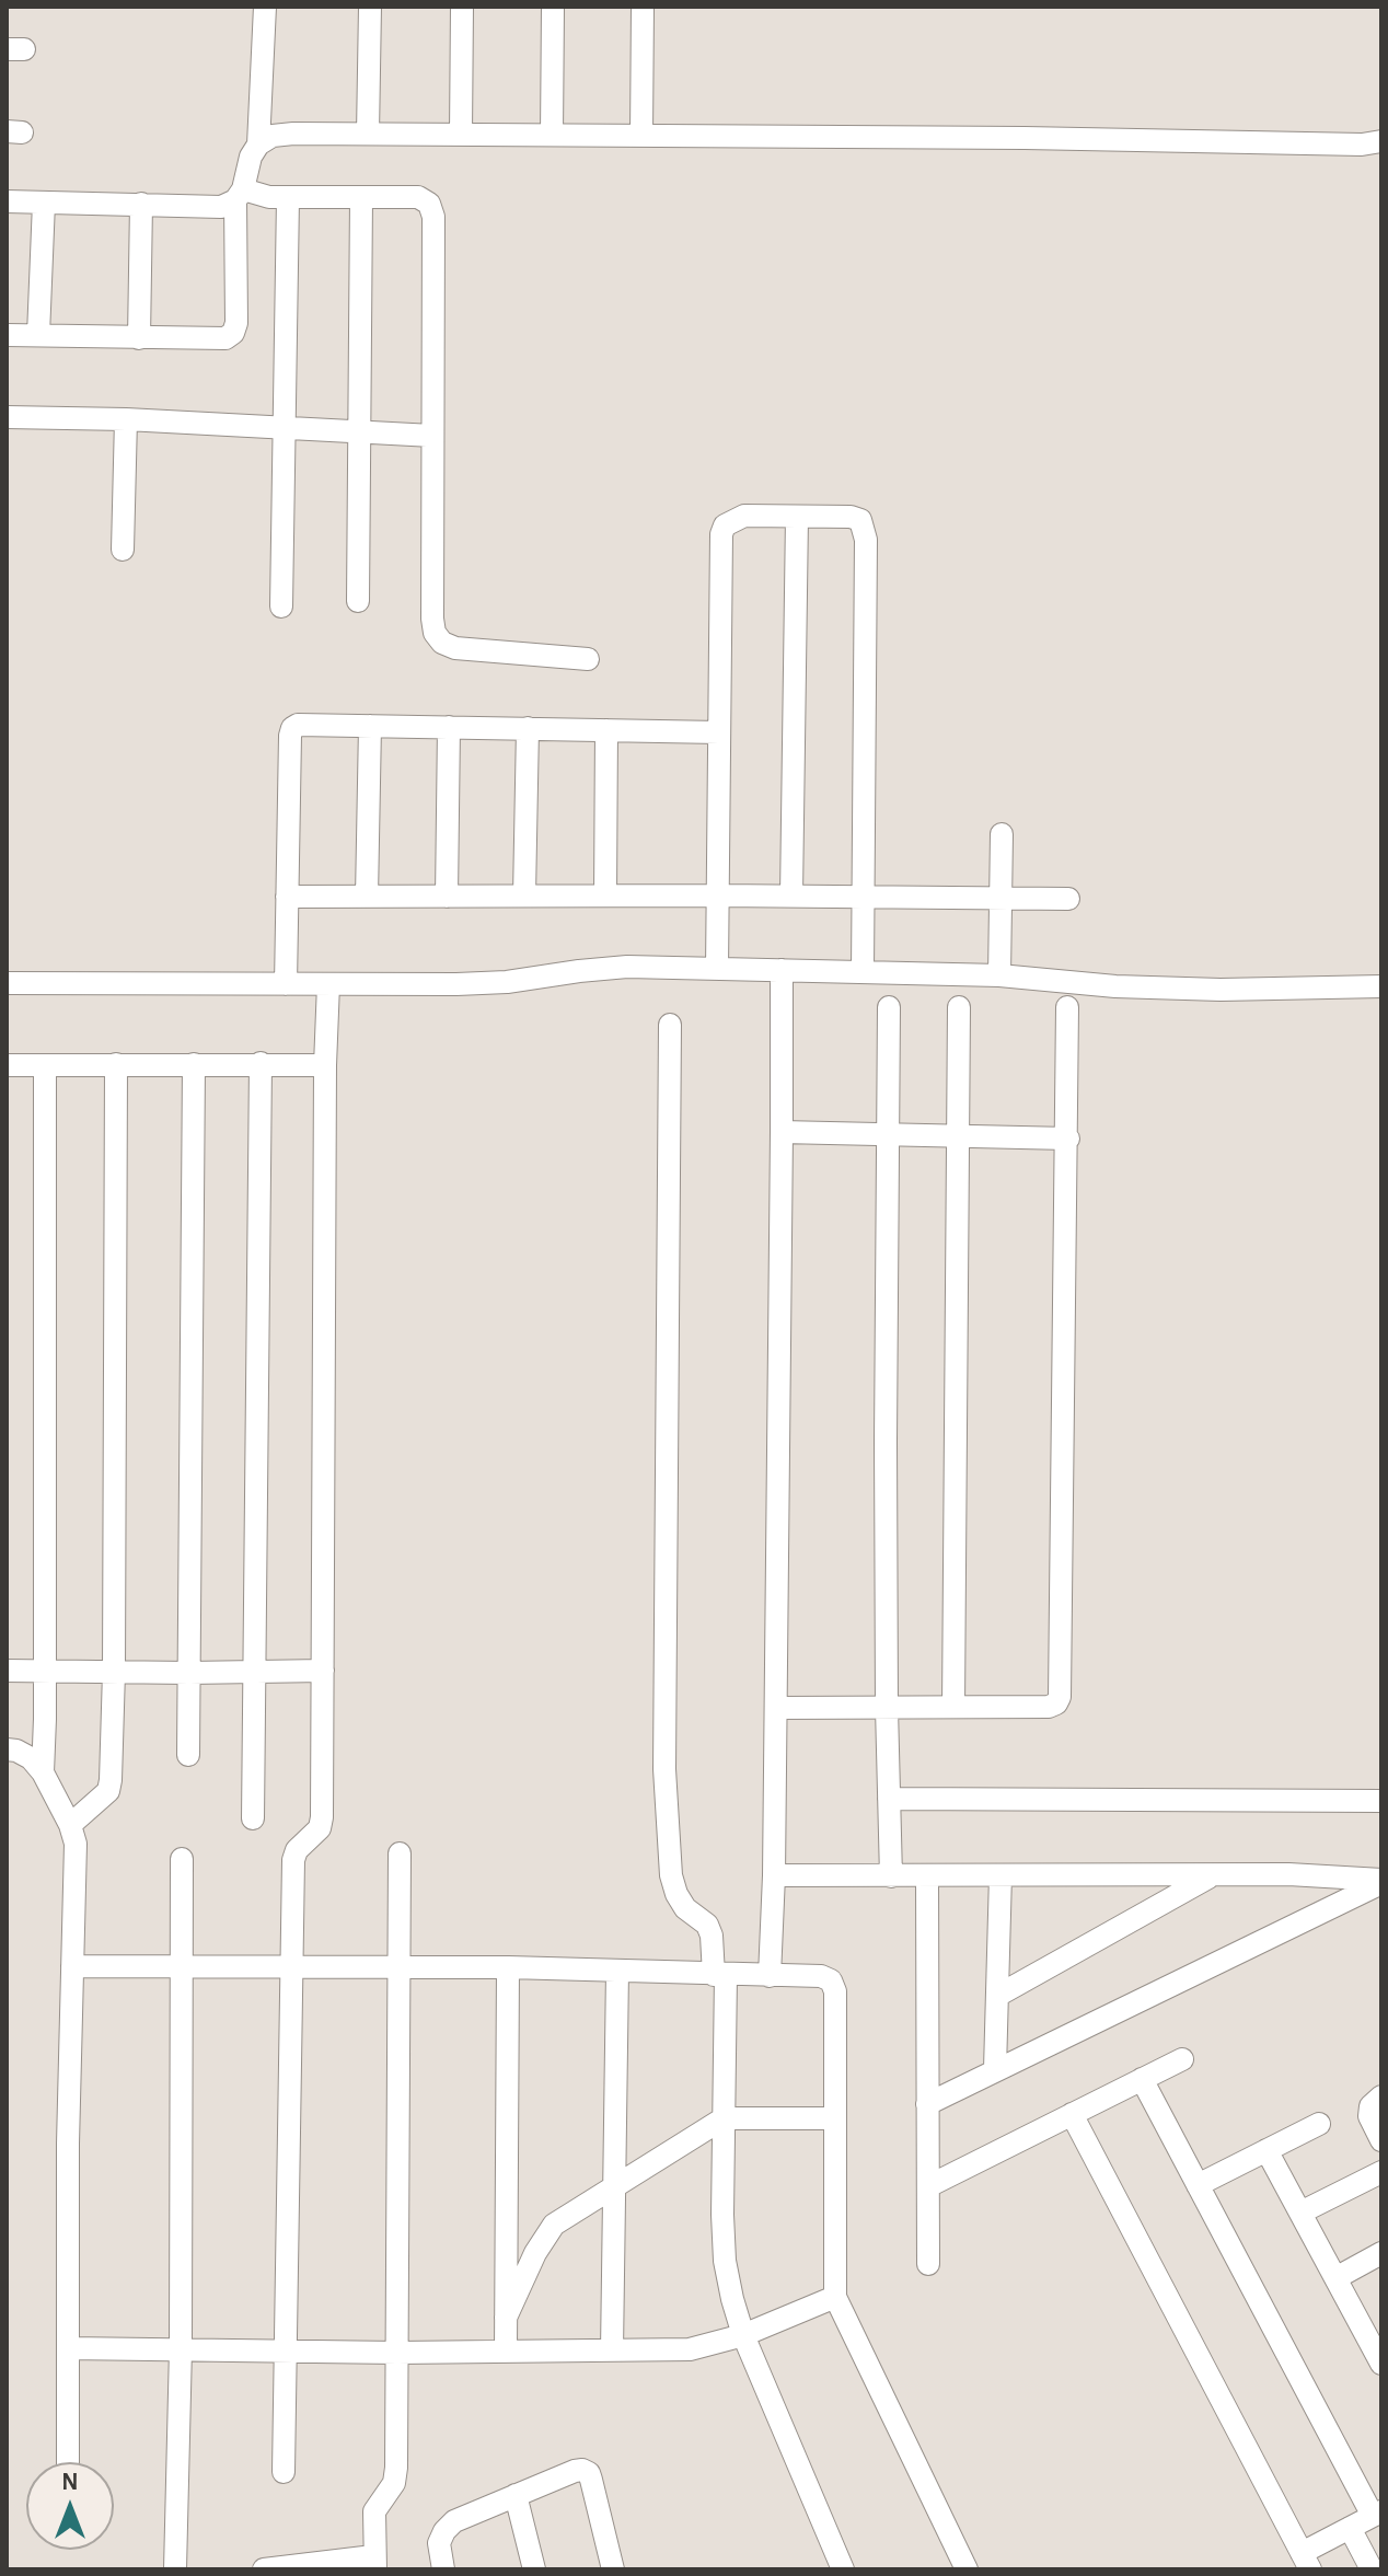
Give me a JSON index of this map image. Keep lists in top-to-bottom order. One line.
{"north":"top"}
